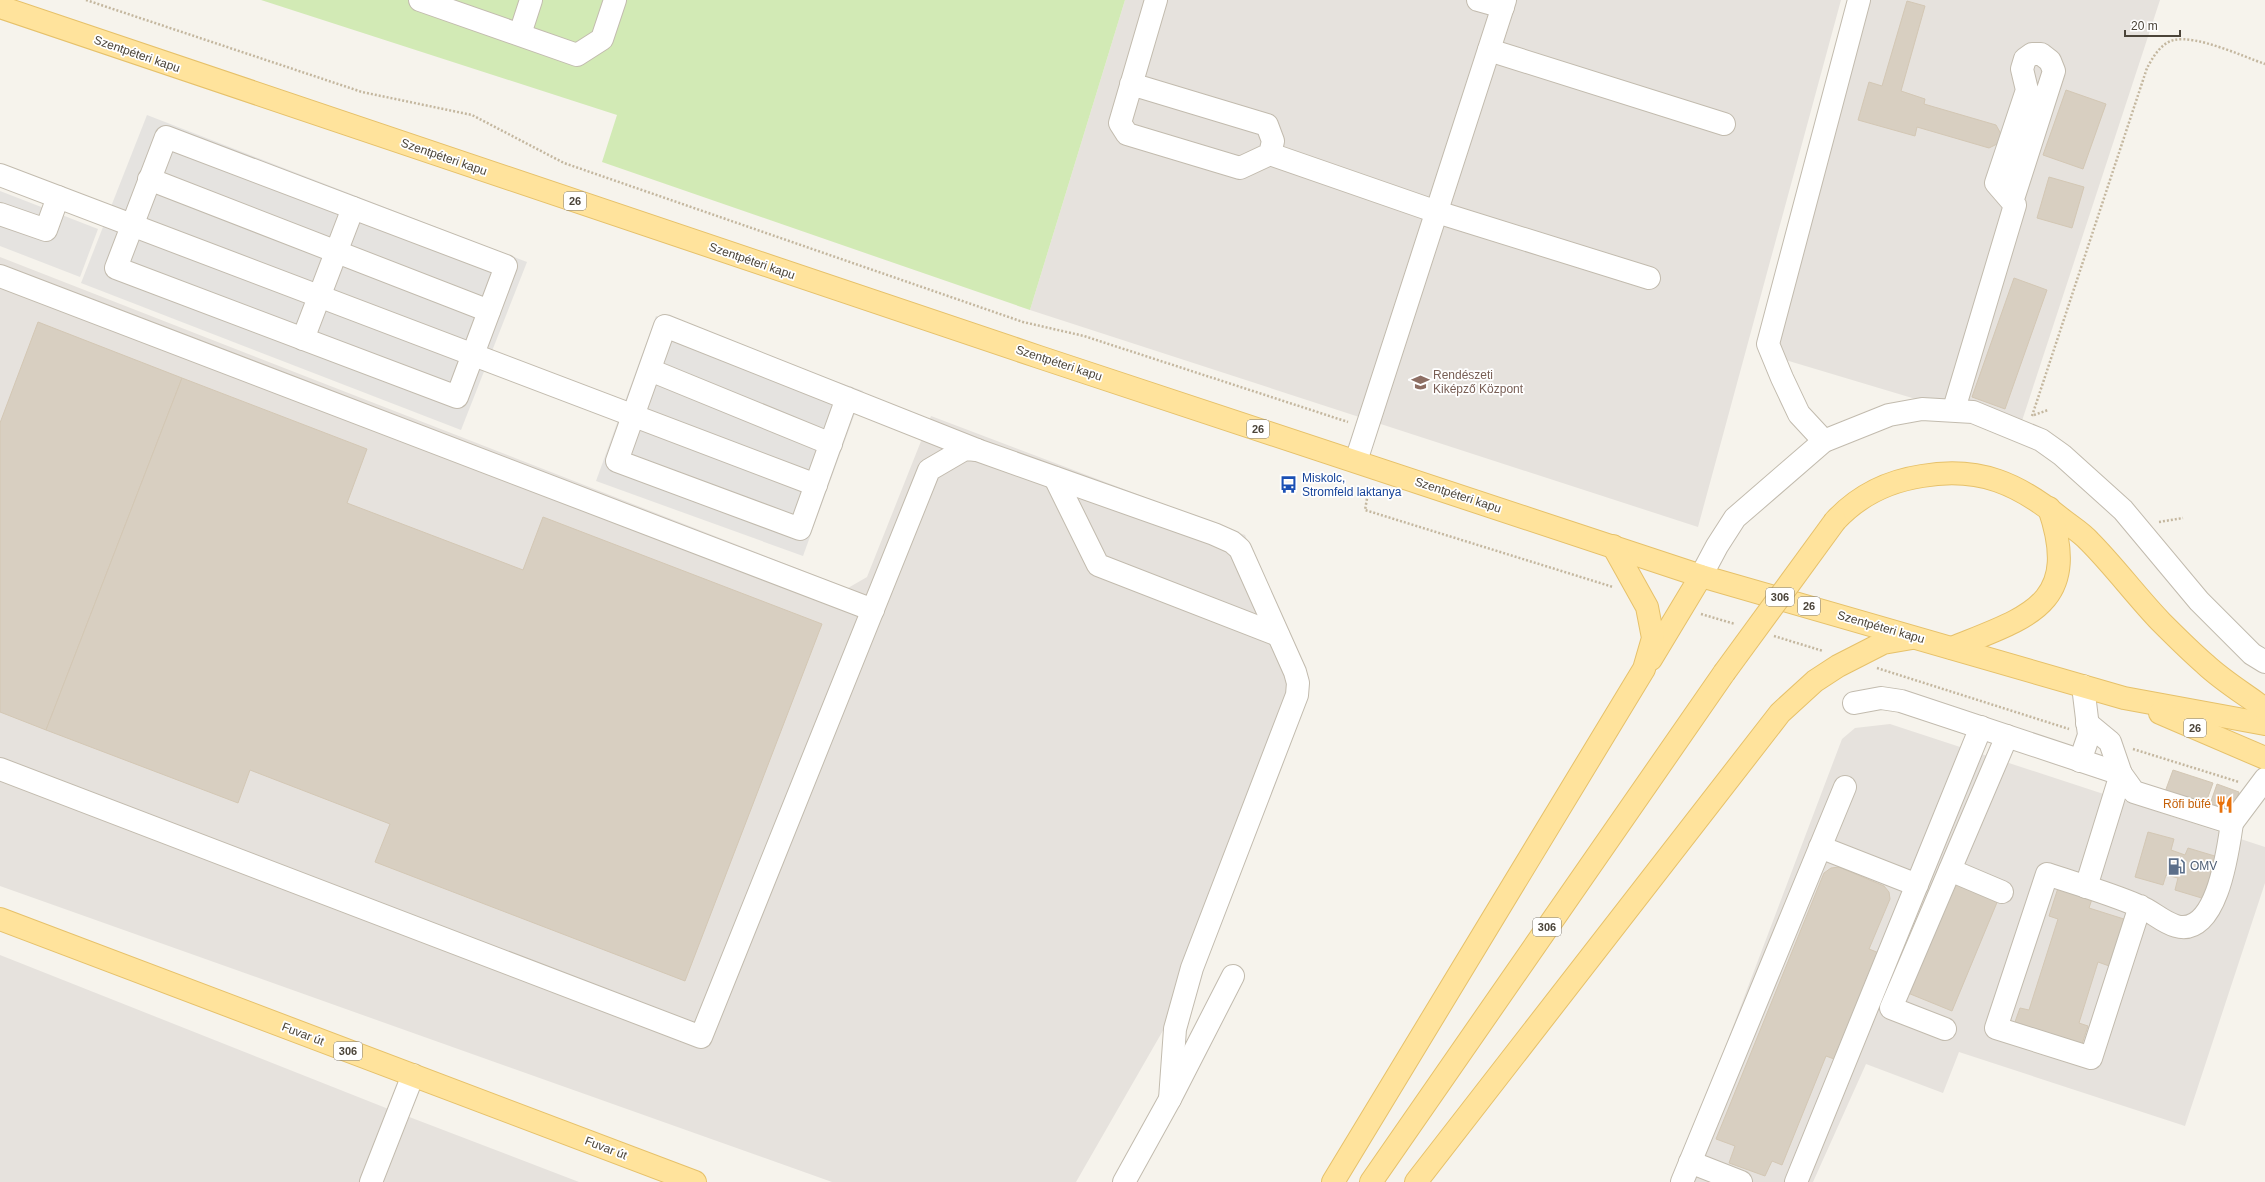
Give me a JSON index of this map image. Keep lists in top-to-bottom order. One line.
{"streets":{"main road":["Szentpéteri kapu","26","306","Fuvar út"]},"places":{"school or university":["Rendészeti Kiképző Központ"],"bus stop":["Miskolc, Stromfeld laktanya"],"restaurant":["Röfi büfé"],"fuel station":["OMV"]},"scale_bar":"20 m"}
